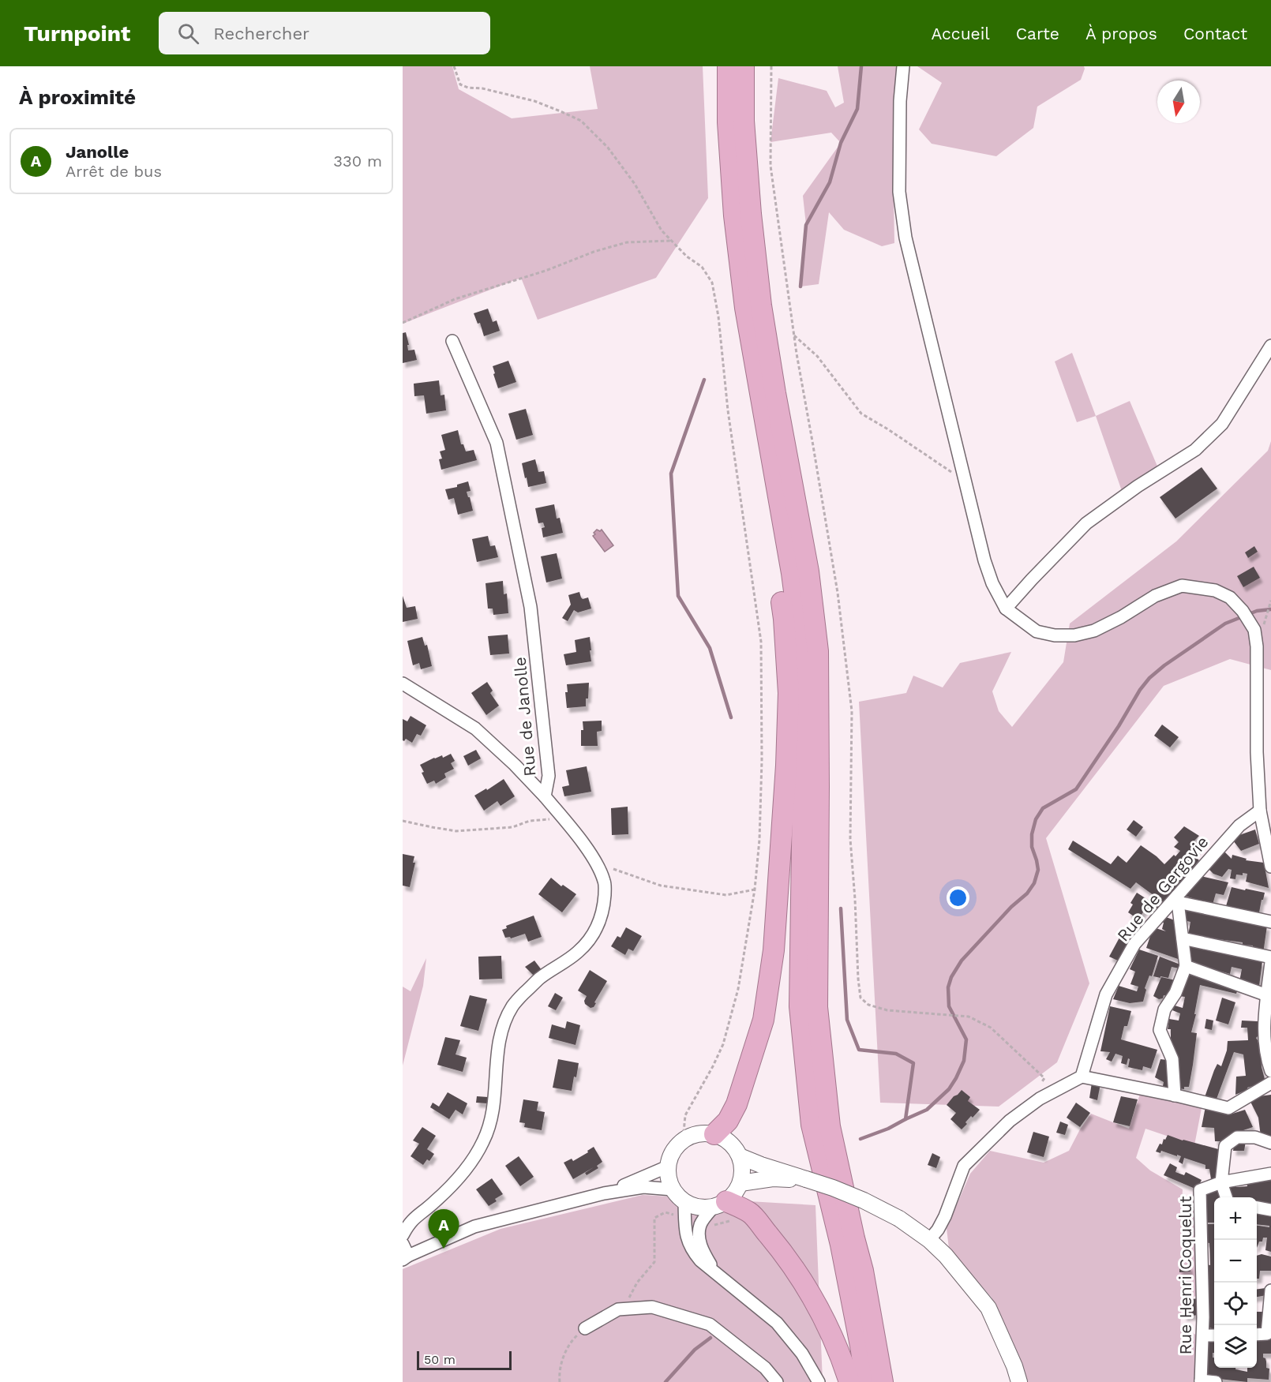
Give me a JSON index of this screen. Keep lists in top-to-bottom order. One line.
{"streets":{"street":["Rue de Janolle","Rue de Gergovie","Rue Henri Coquelut"]},"scale_bar":"50 m","north":"bottom","page":{"header":"Turnpoint","search":"Rechercher","nav":["Accueil","Carte","À propos","Contact"],"heading":"À proximité","list":[{"mark":"A","name":"Janolle","note":"Arrêt de bus","value":"330 m"}],"map_buttons":["+","−"],"pins":"A","scale":"50 m"}}
